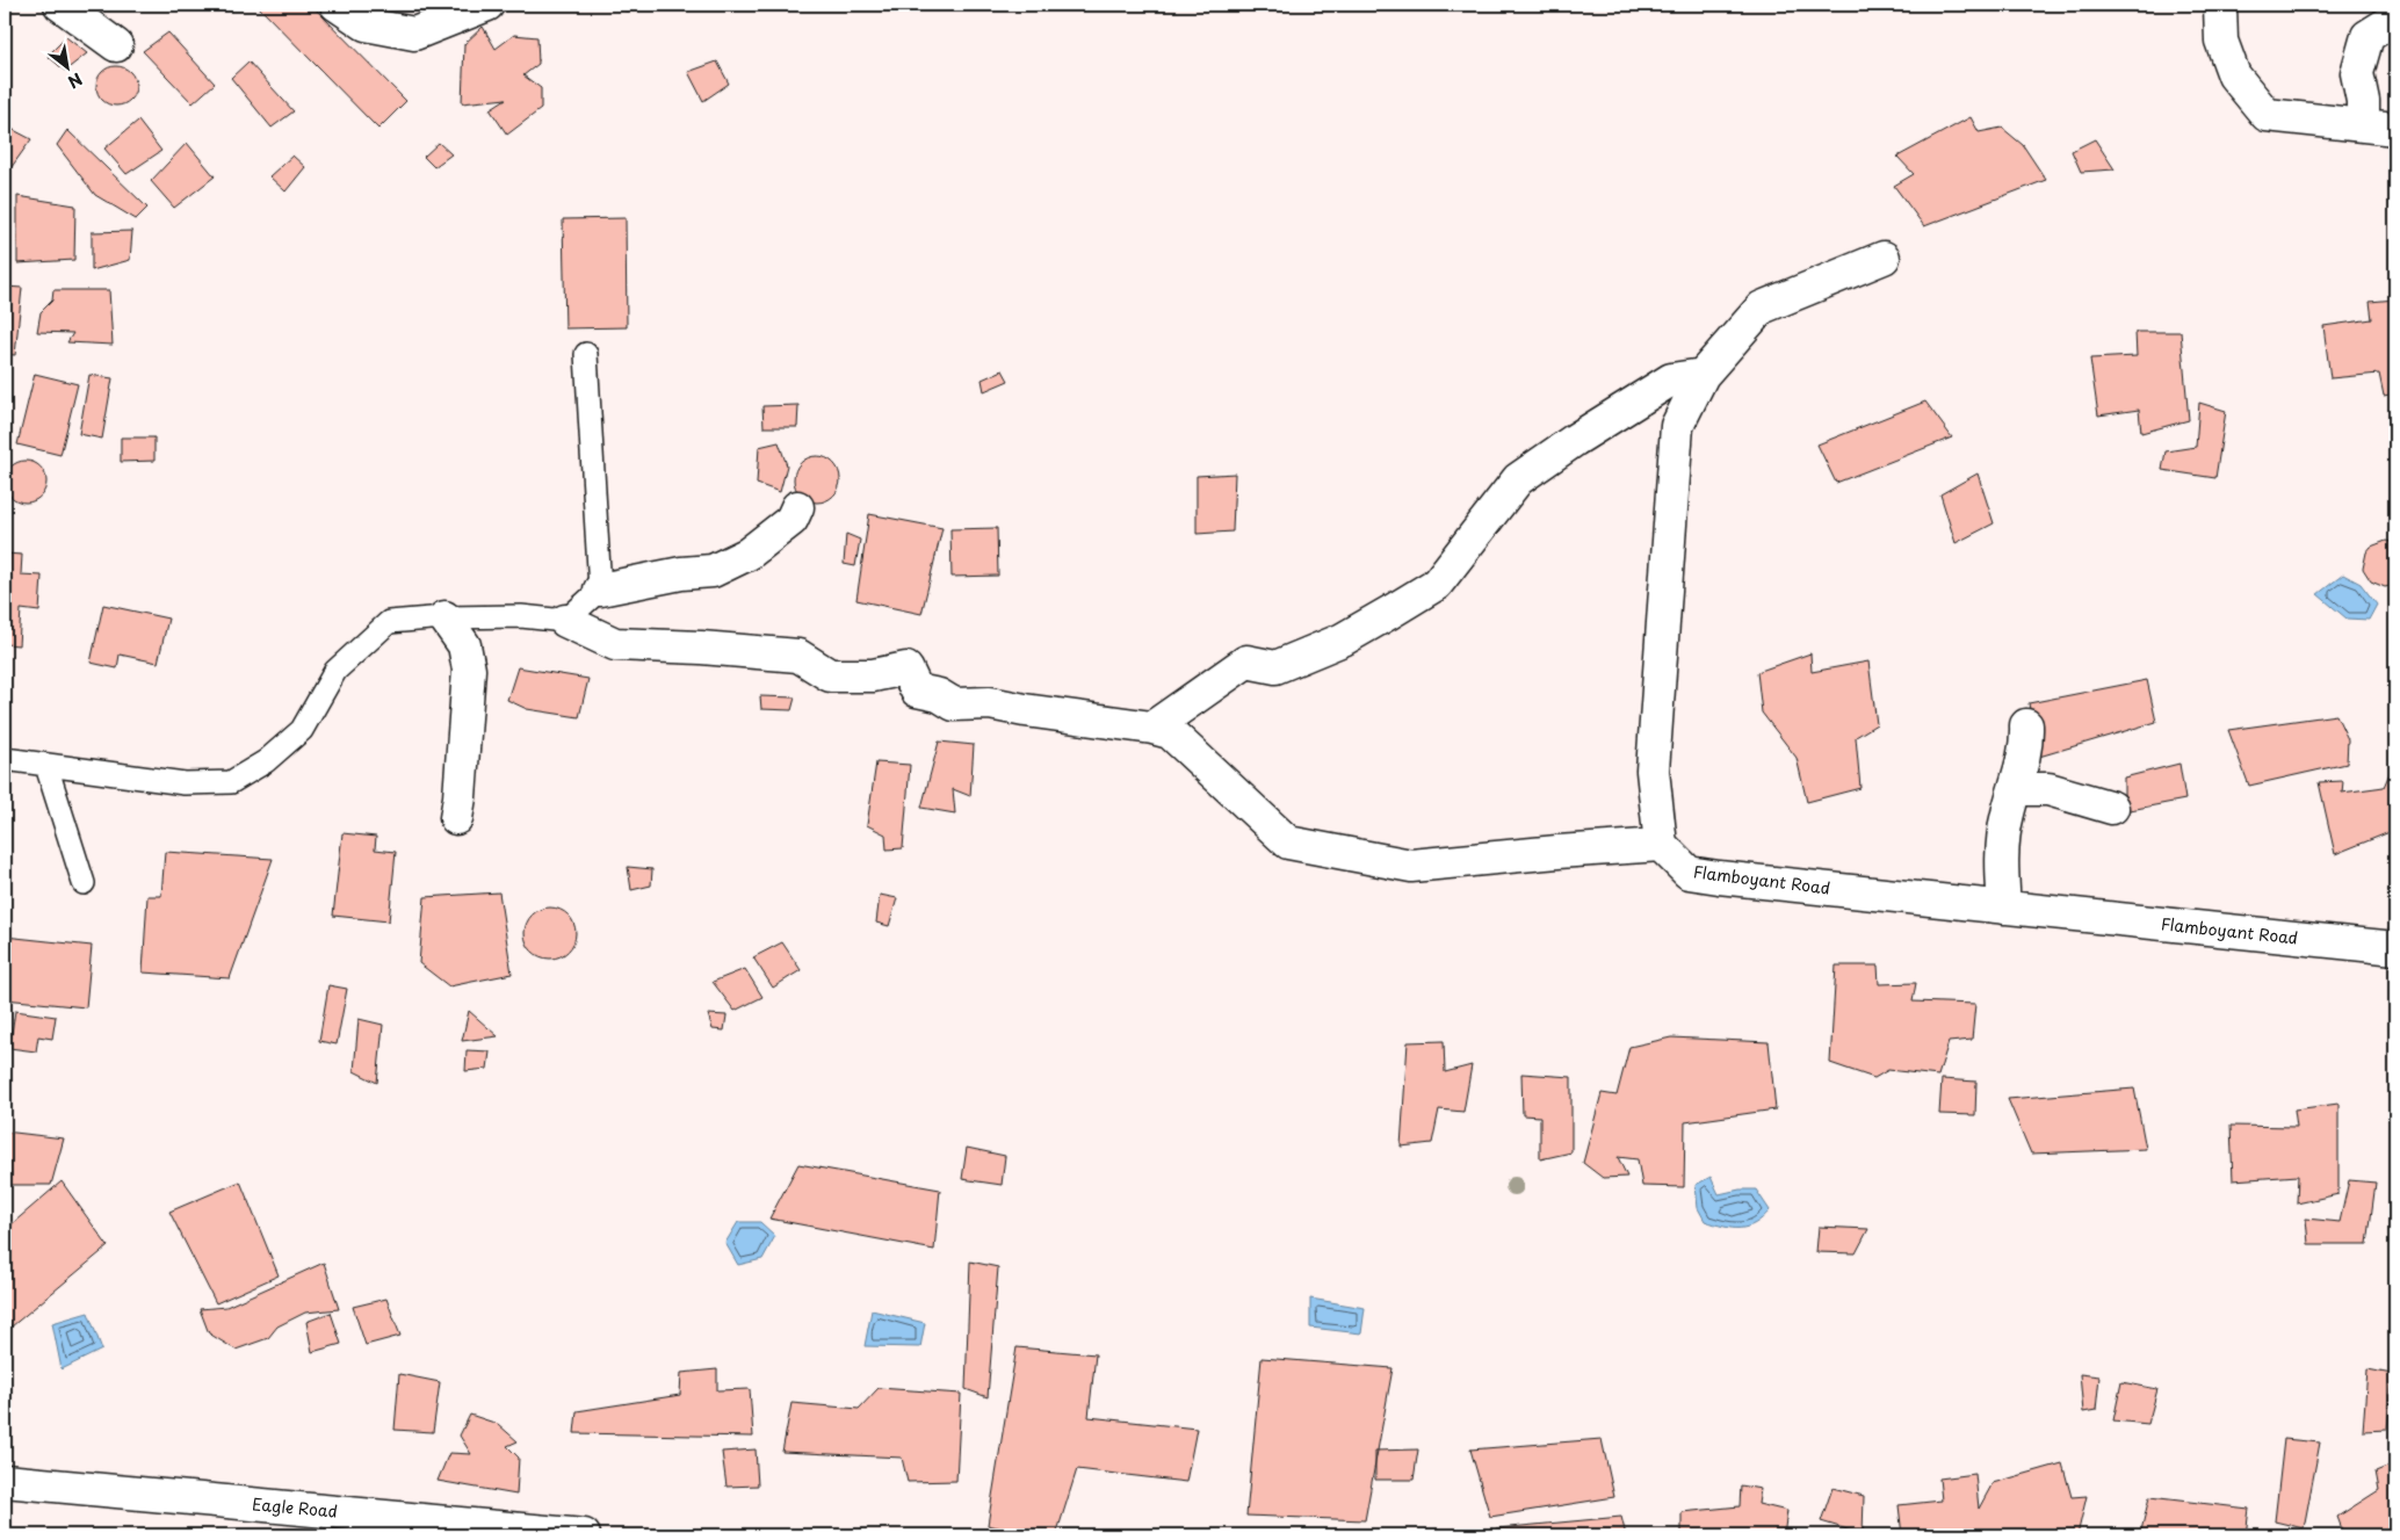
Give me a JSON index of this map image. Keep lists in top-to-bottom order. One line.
{"streets":{"street":["Flamboyant Road","Eagle Road"]},"north":"bottom right"}
